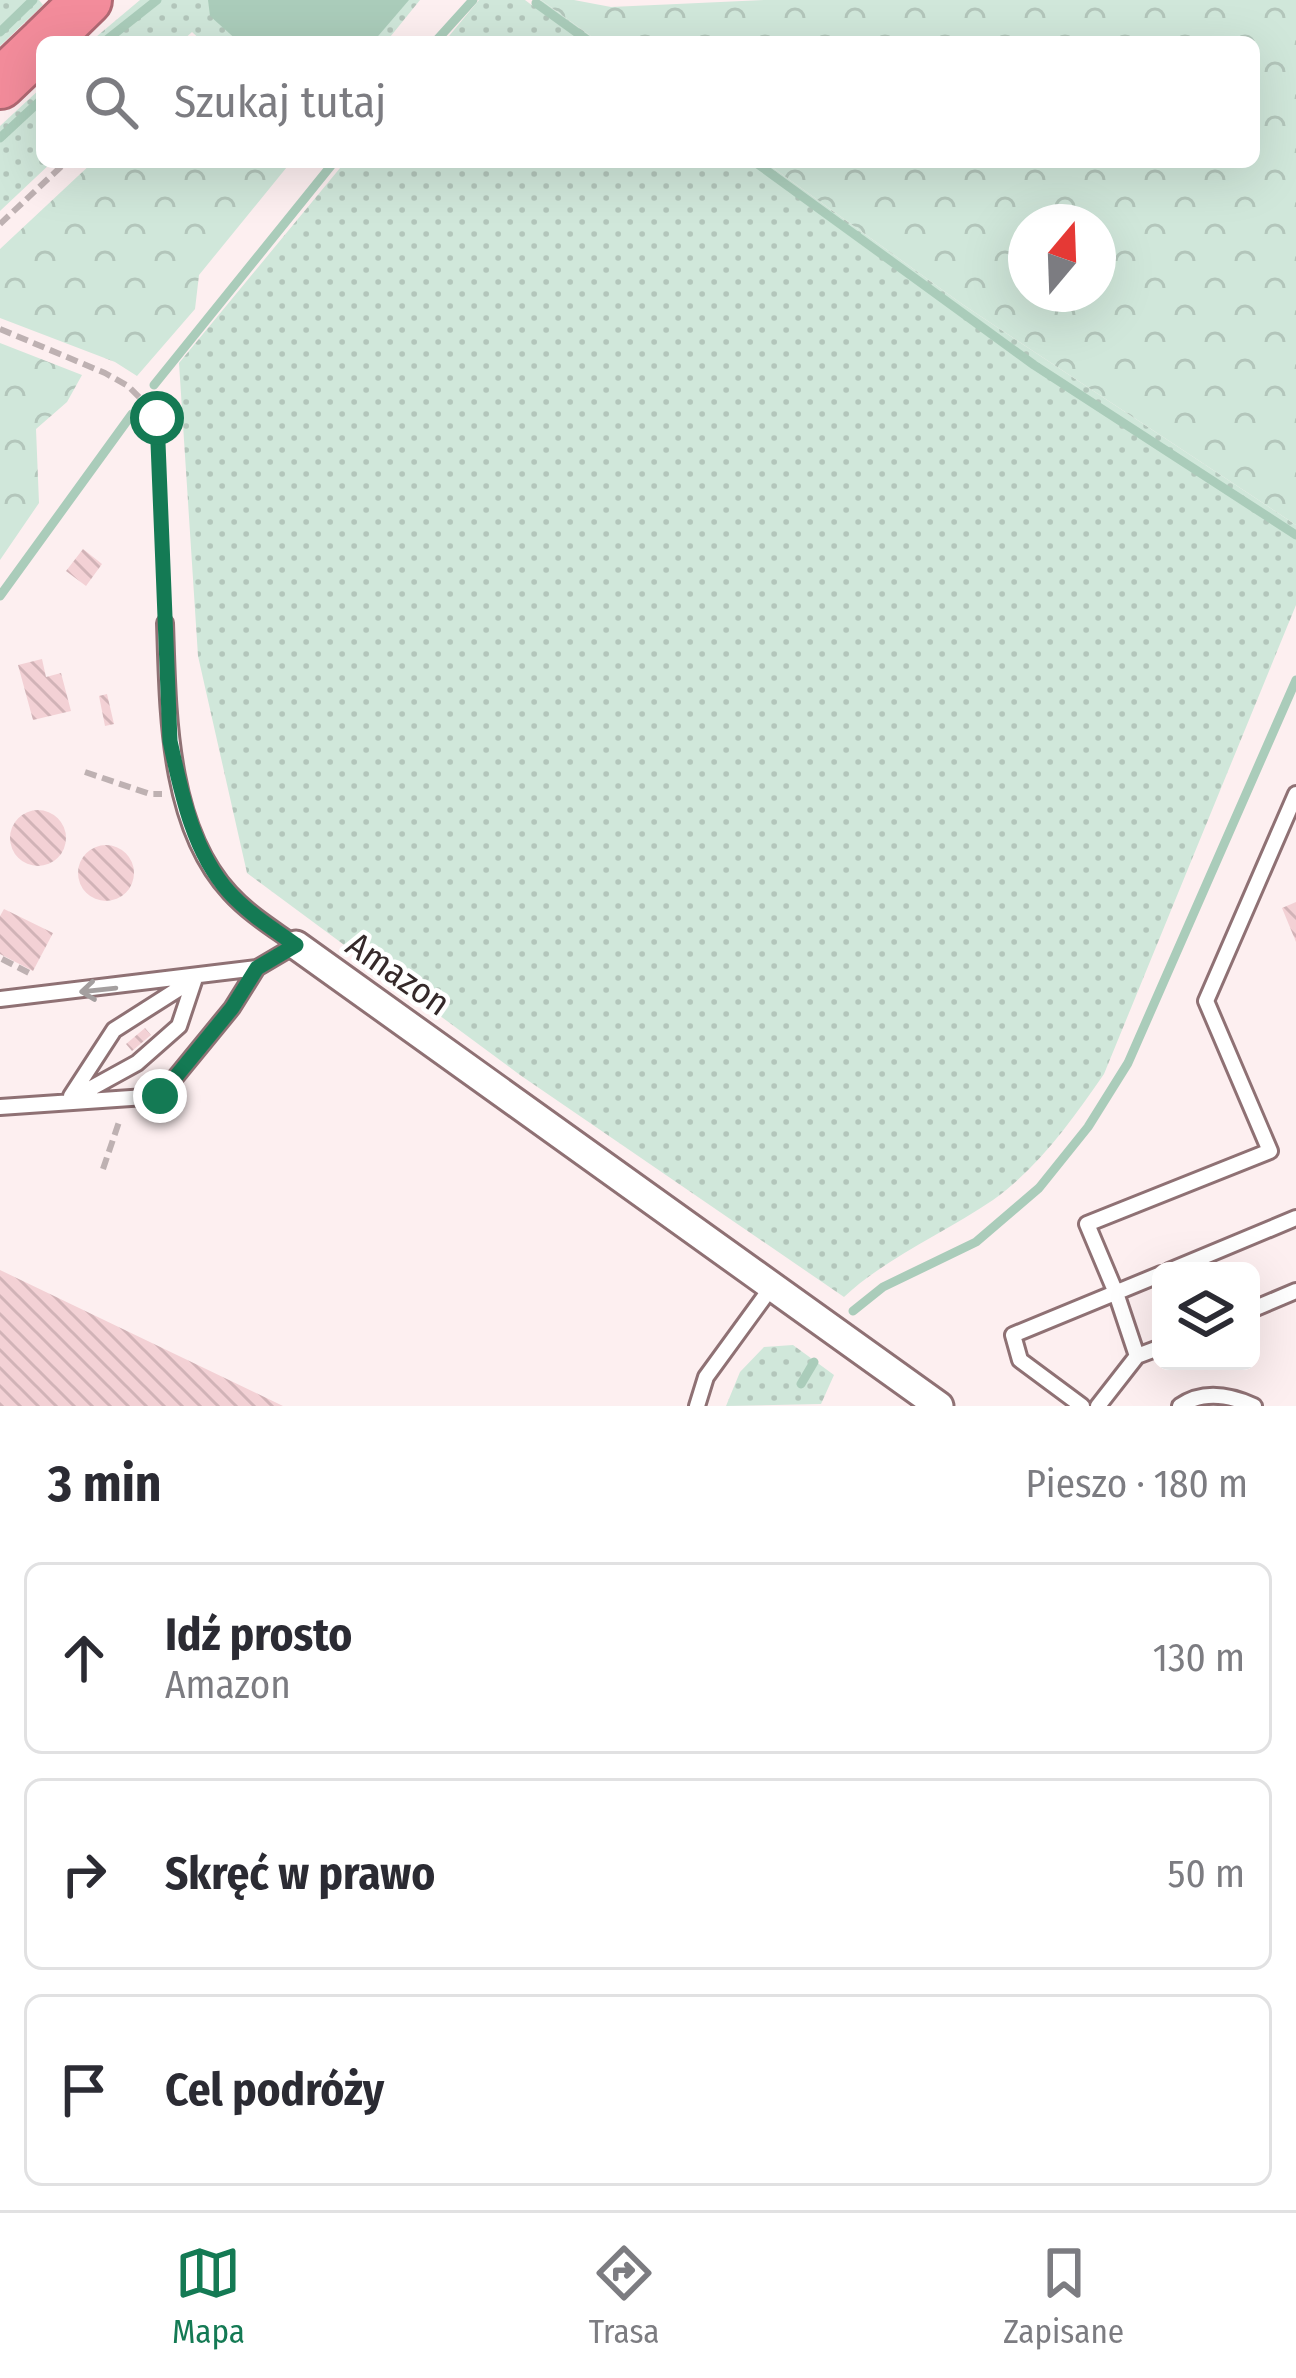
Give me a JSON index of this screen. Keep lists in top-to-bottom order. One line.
{"streets":{"street":["Amazon"]},"north":"top","page":{"search":"Szukaj tutaj","heading":["3 min","Pieszo · 180 m"],"list":[["Idź prosto","Amazon","130 m"],["Skręć w prawo","50 m"],"Cel podróży"],"nav":["Mapa","Trasa","Zapisane"]}}
